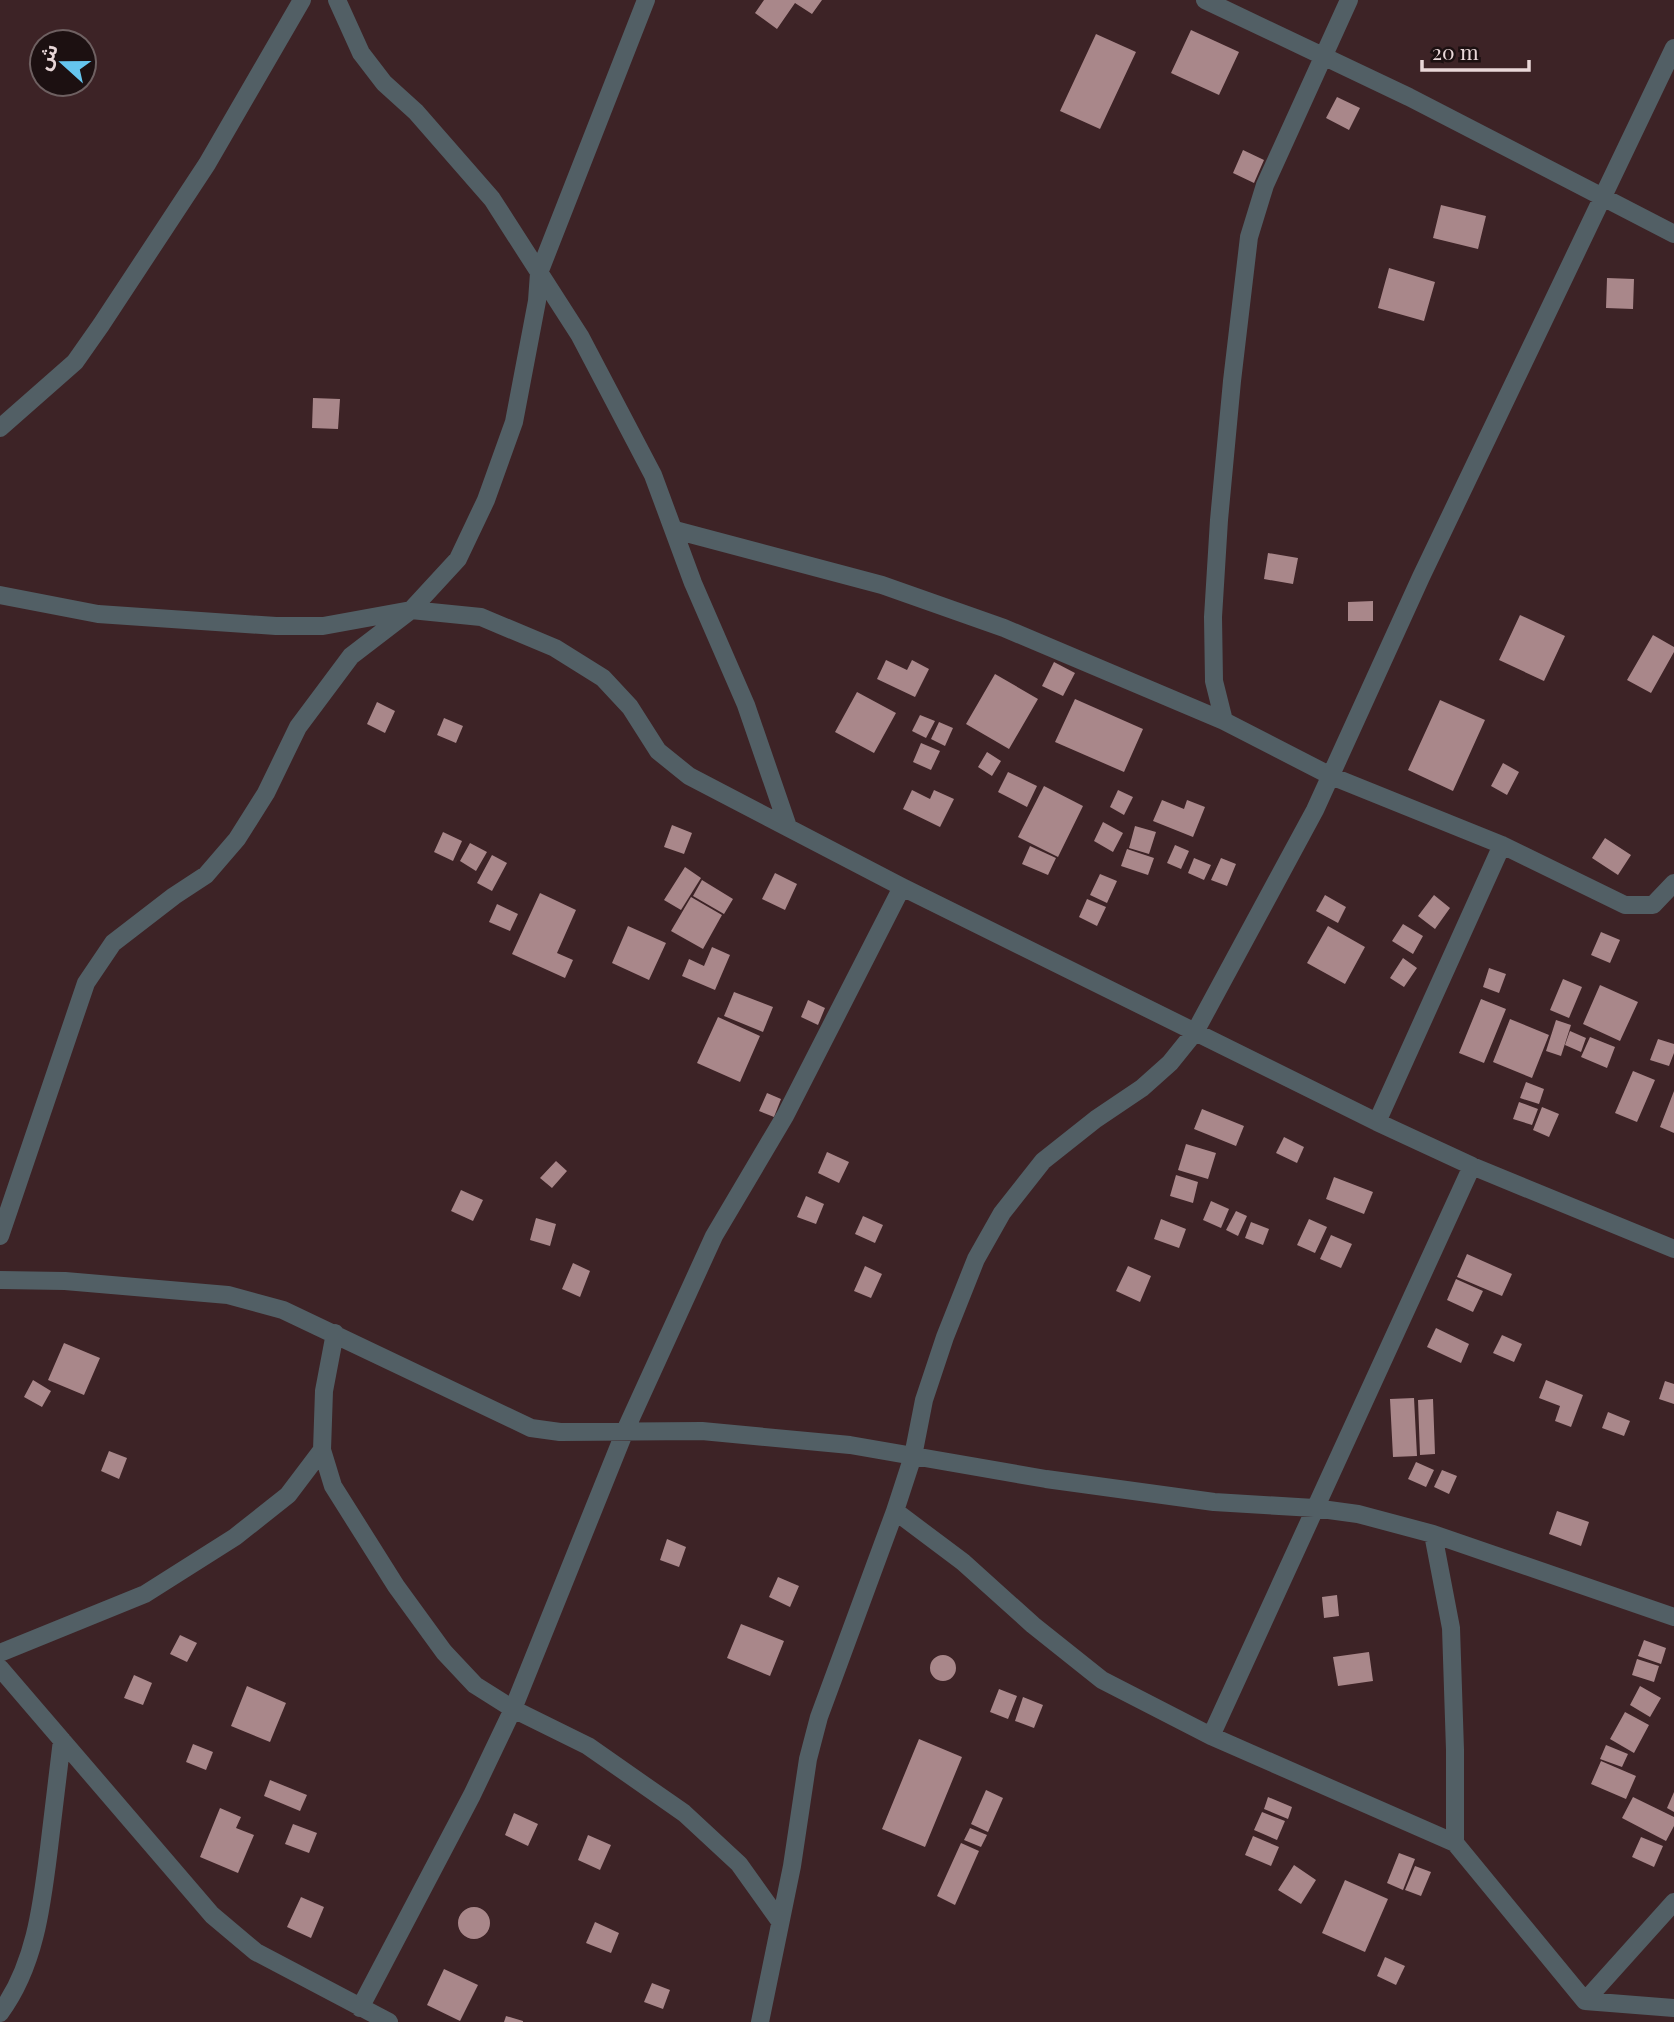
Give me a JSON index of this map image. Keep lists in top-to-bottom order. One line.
{"scale_bar":"20 m","north":"left"}
